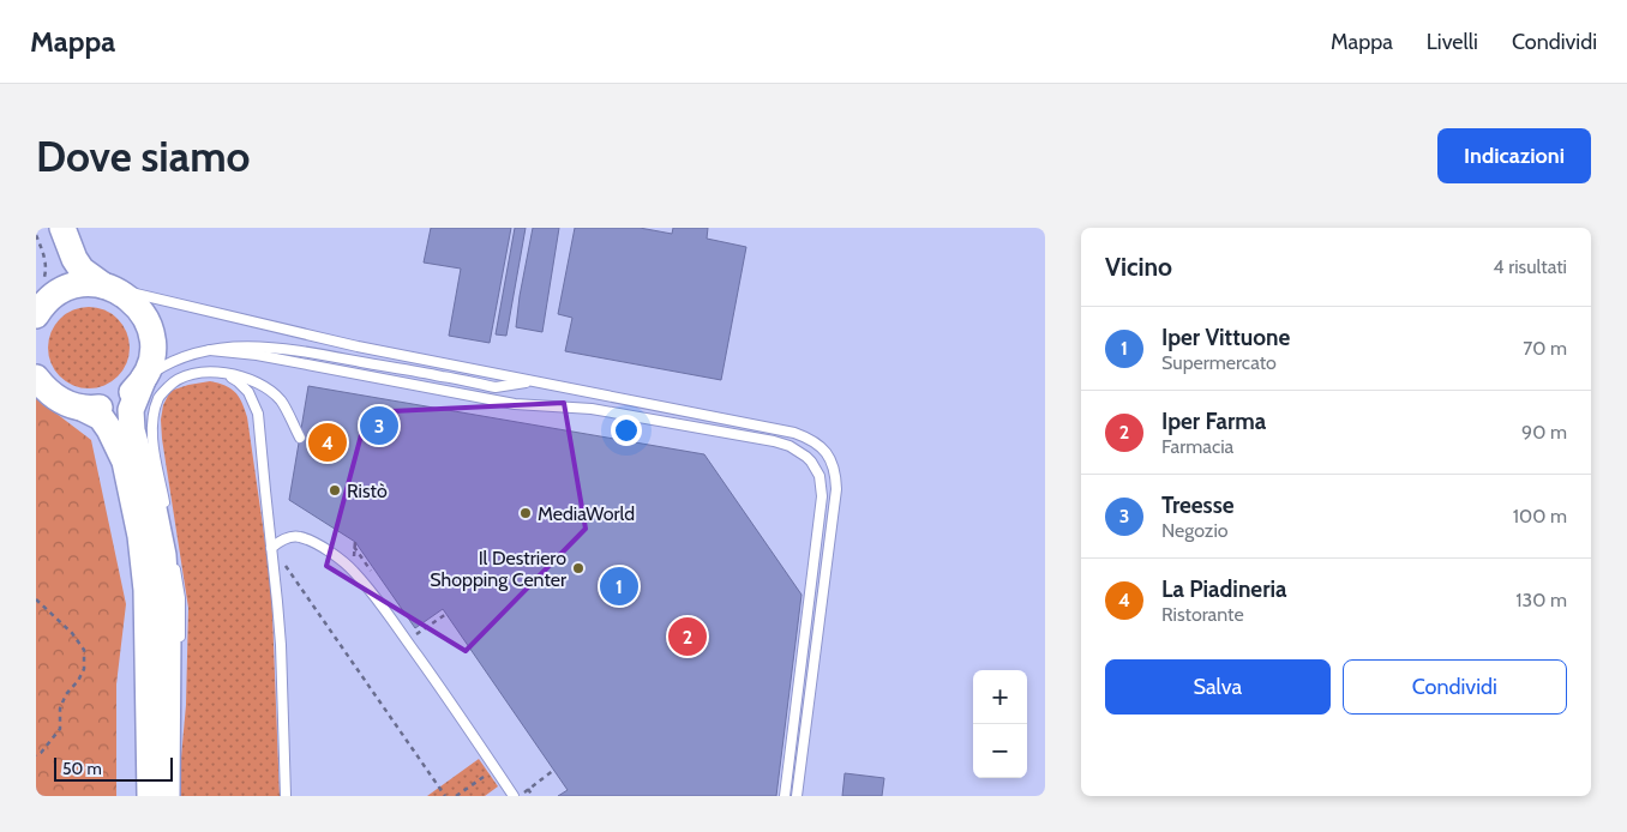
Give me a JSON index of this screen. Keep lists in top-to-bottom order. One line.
{"places":["Ristò","MediaWorld","Il Destriero Shopping Center"],"scale_bar":"50 m","page":{"header":"Mappa","nav":["Mappa","Livelli","Condividi"],"buttons":["Indicazioni",["Salva","Condividi"]],"title":"Dove siamo","heading":["Vicino","4 risultati"],"list":[{"mark":"1","name":"Iper Vittuone","note":"Supermercato","value":"70 m"},{"mark":"2","name":"Iper Farma","note":"Farmacia","value":"90 m"},{"mark":"3","name":"Treesse","note":"Negozio","value":"100 m"},{"mark":"4","name":"La Piadineria","note":"Ristorante","value":"130 m"}],"pins":["3","4","1","2"],"map_buttons":["+","−"],"scale":"50 m"}}
